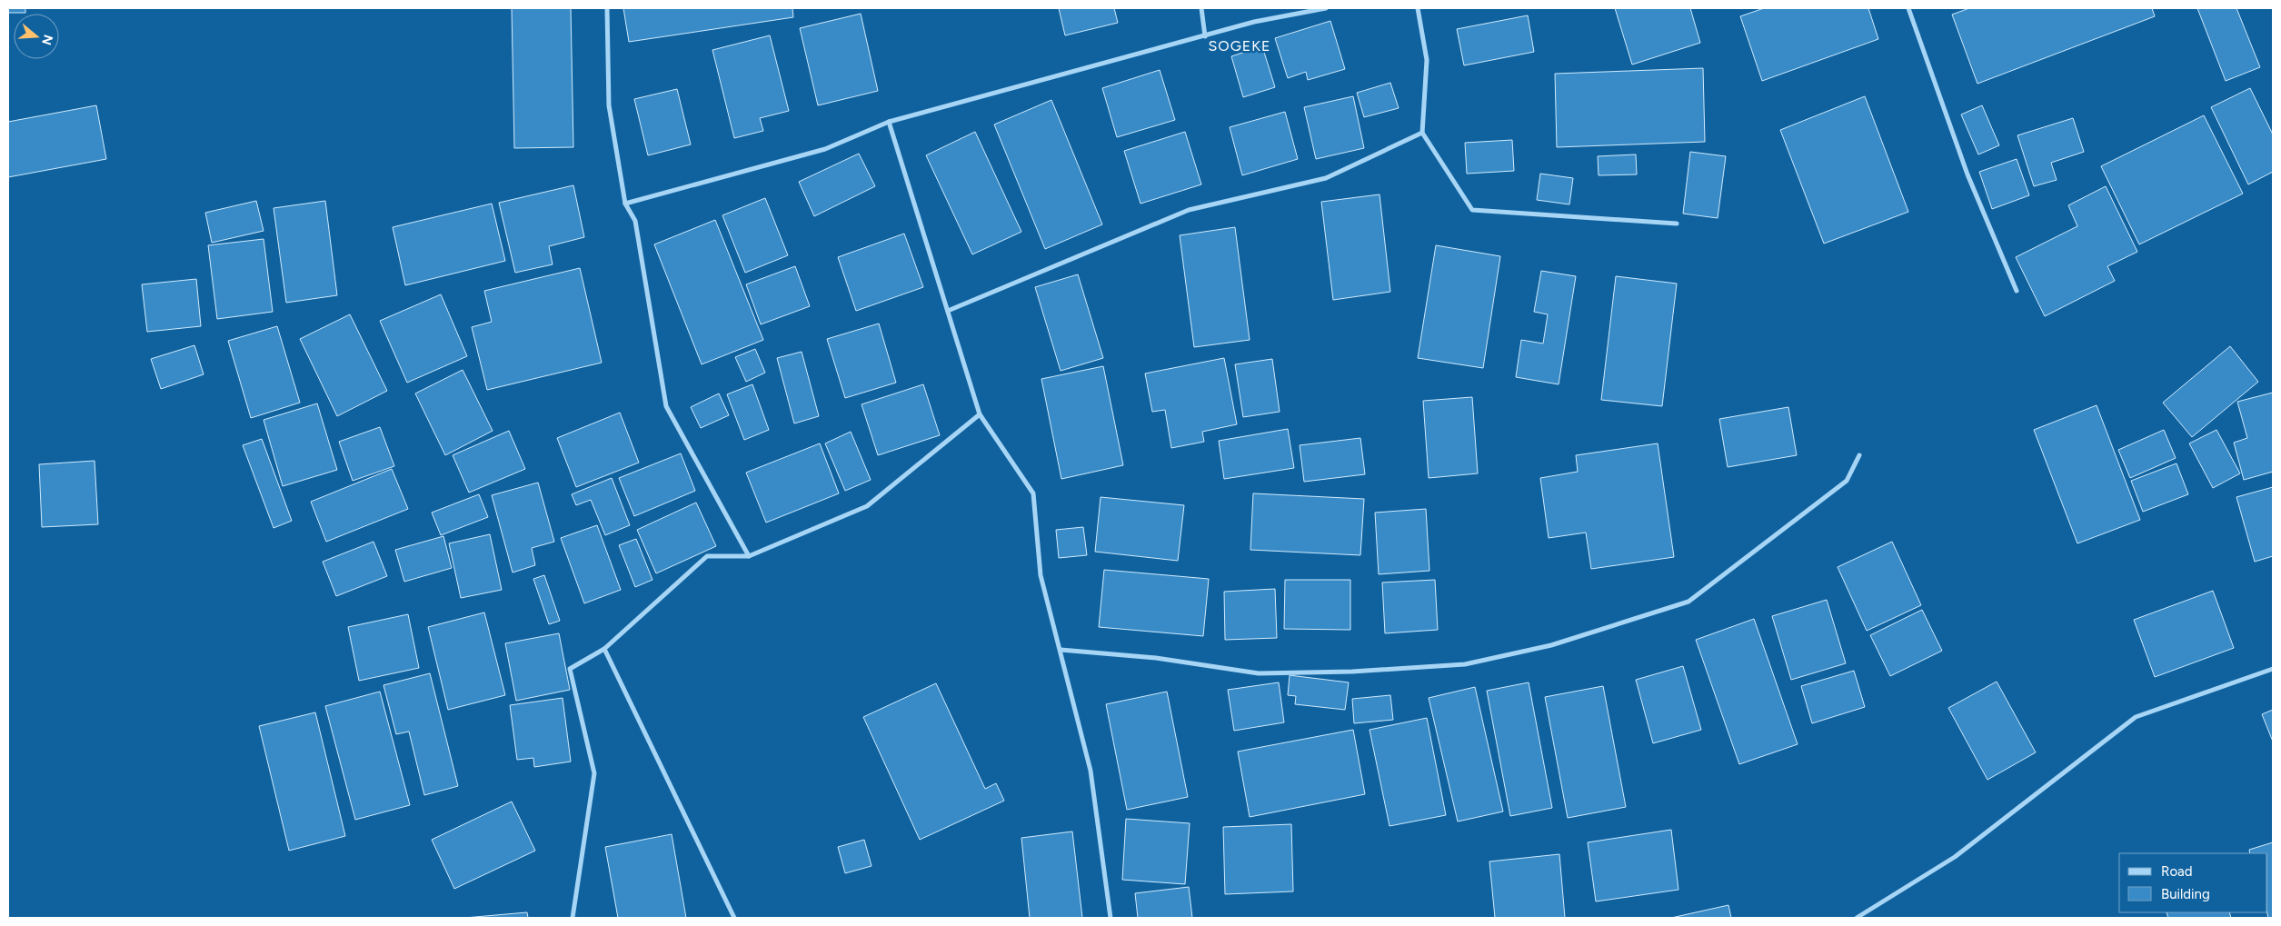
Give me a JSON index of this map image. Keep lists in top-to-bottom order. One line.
{"districts":["SOGEKE"],"legend":["Road","Building"],"north":"right"}
